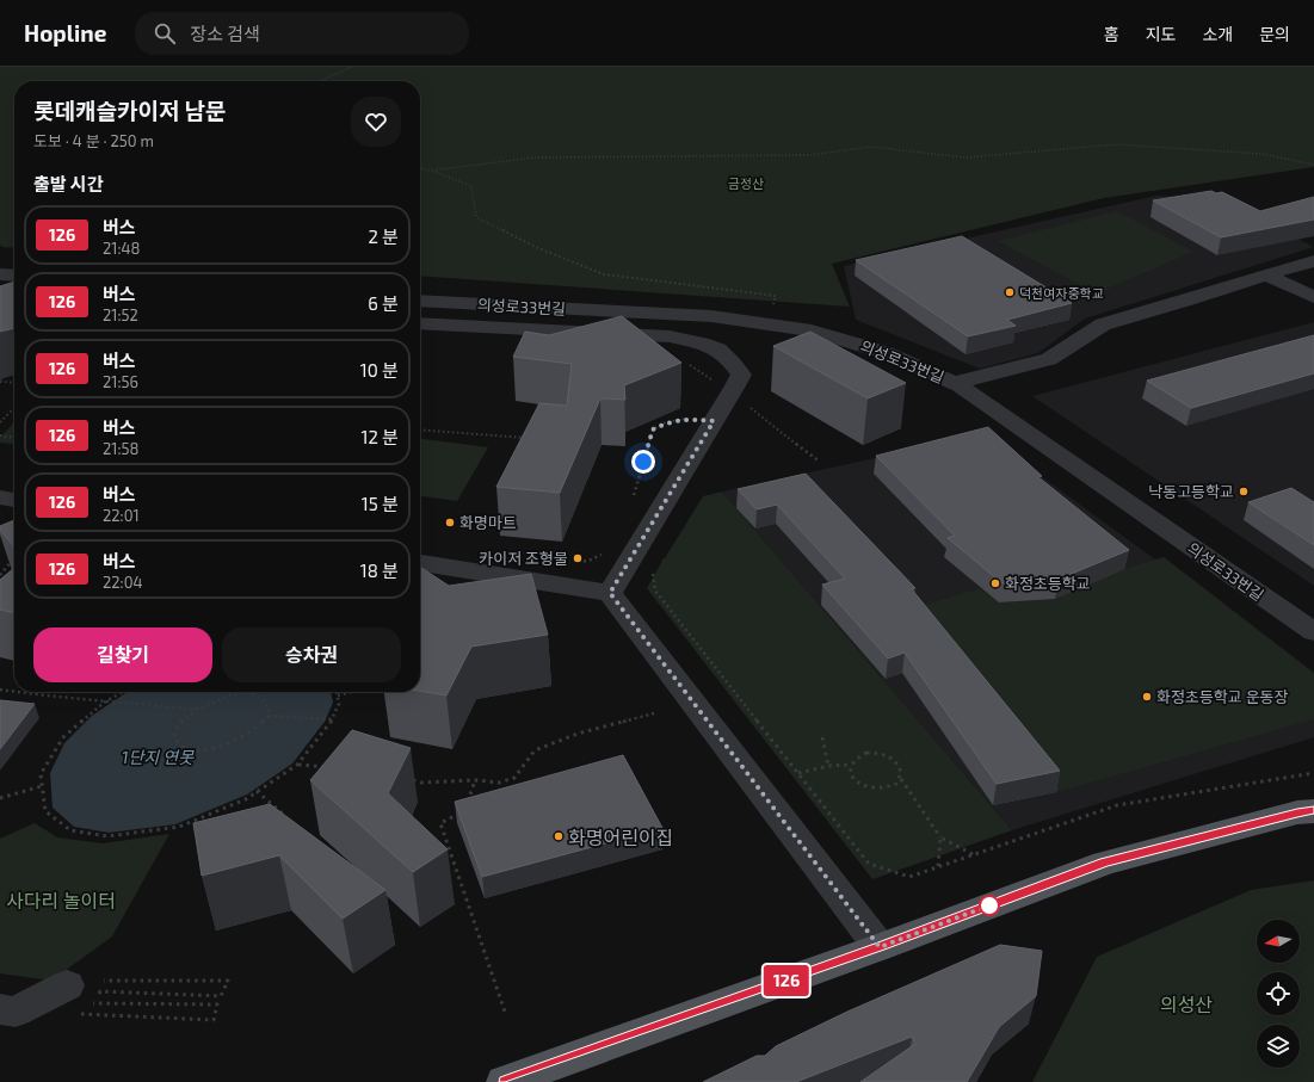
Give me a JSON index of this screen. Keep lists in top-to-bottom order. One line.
{"streets":{"street":["의성로33번길"]},"water":["1단지 연못"],"parks":["금정산","사다리 놀이터","의성산"],"places":["덕천여자중학교","낙동고등학교","화명마트","카이저 조형물","화정초등학교","화정초등학교 운동장","화명어린이집"],"lines":["bus line 126"],"north":"left","page":{"header":"Hopline","search":"장소 검색","nav":["홈","지도","소개","문의"],"on_map":"126","heading":[["롯데캐슬카이저 남문","도보 · 4 분 · 250 m"],"출발 시간"],"list":[{"mark":"126","name":"버스","note":"21:48","value":"2 분"},{"mark":"126","name":"버스","note":"21:52","value":"6 분"},{"mark":"126","name":"버스","note":"21:56","value":"10 분"},{"mark":"126","name":"버스","note":"21:58","value":"12 분"},{"mark":"126","name":"버스","note":"22:01","value":"15 분"},{"mark":"126","name":"버스","note":"22:04","value":"18 분"}],"buttons":["길찾기","승차권"]}}
